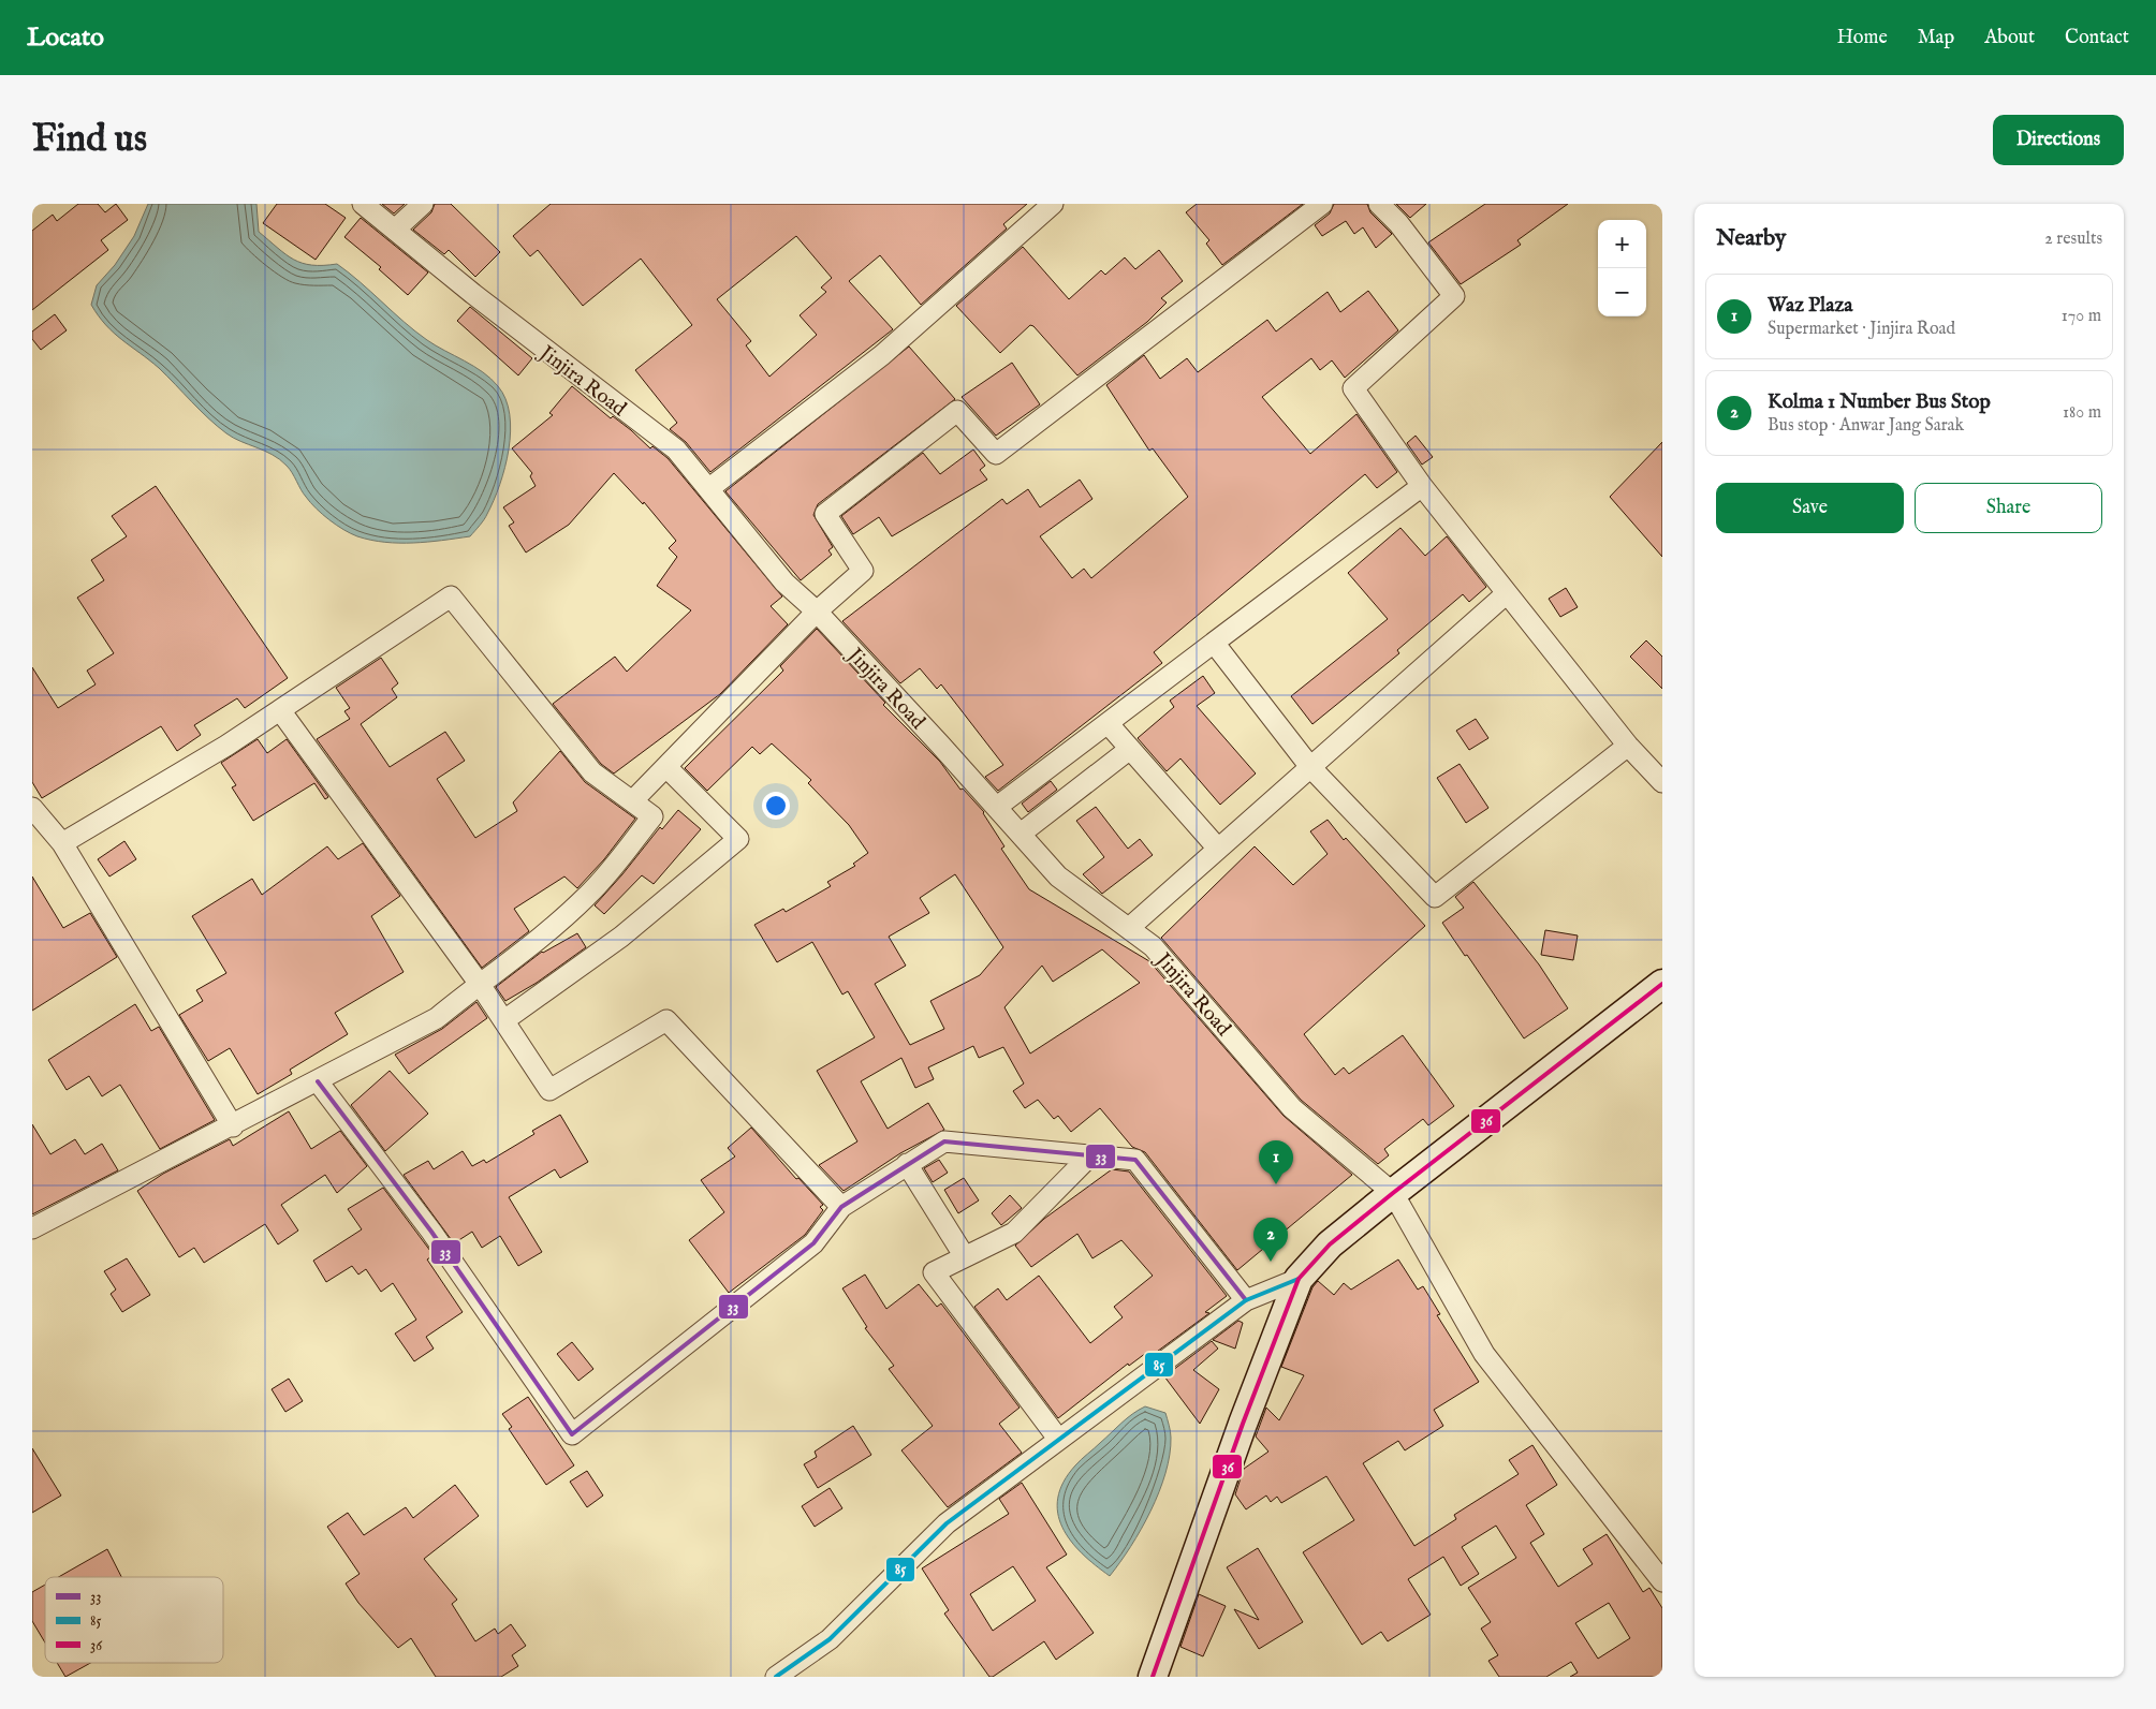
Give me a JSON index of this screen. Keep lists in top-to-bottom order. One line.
{"streets":{"street":["Jinjira Road"]},"lines":["transit line 36","transit line 33","transit line 85"],"legend":["33","85","36"],"page":{"header":"Locato","nav":["Home","Map","About","Contact"],"buttons":["Directions",["Save","Share"]],"title":"Find us","heading":["Nearby","2 results"],"map_buttons":["+","−"],"list":[{"mark":"1","name":"Waz Plaza","note":"Supermarket · Jinjira Road","value":"170 m"},{"mark":"2","name":"Kolma 1 Number Bus Stop","note":"Bus stop · Anwar Jang Sarak","value":"180 m"}],"pins":["1","2"]}}
